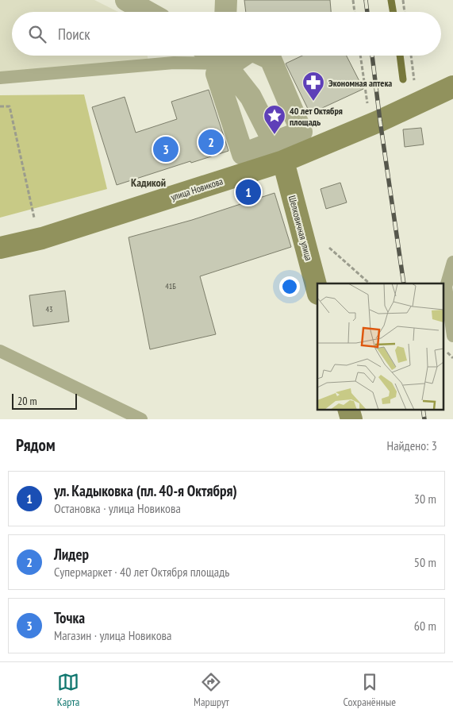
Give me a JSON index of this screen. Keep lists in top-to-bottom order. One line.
{"streets":{"main road":["улица Новикова","Шелковичная улица"]},"crossings":[["улица Новикова","Шелковичная улица"]],"districts":["Кадикой"],"places":{"pharmacy":["Экономная аптека"],"place":["40 лет Октября площадь"]},"house_numbers":["41Б","43"],"scale_bar":"20 m","page":{"search":"Поиск","pins":["2","3","1"],"scale":"20 m","heading":["Рядом","Найдено: 3"],"list":[{"mark":"1","name":"ул. Кадыковка (пл. 40-я Октября)","note":"Остановка · улица Новикова","value":"30 m"},{"mark":"2","name":"Лидер","note":"Супермаркет · 40 лет Октября площадь","value":"50 m"},{"mark":"3","name":"Точка","note":"Магазин · улица Новикова","value":"60 m"}],"nav":["Карта","Маршрут","Сохранённые"]}}
